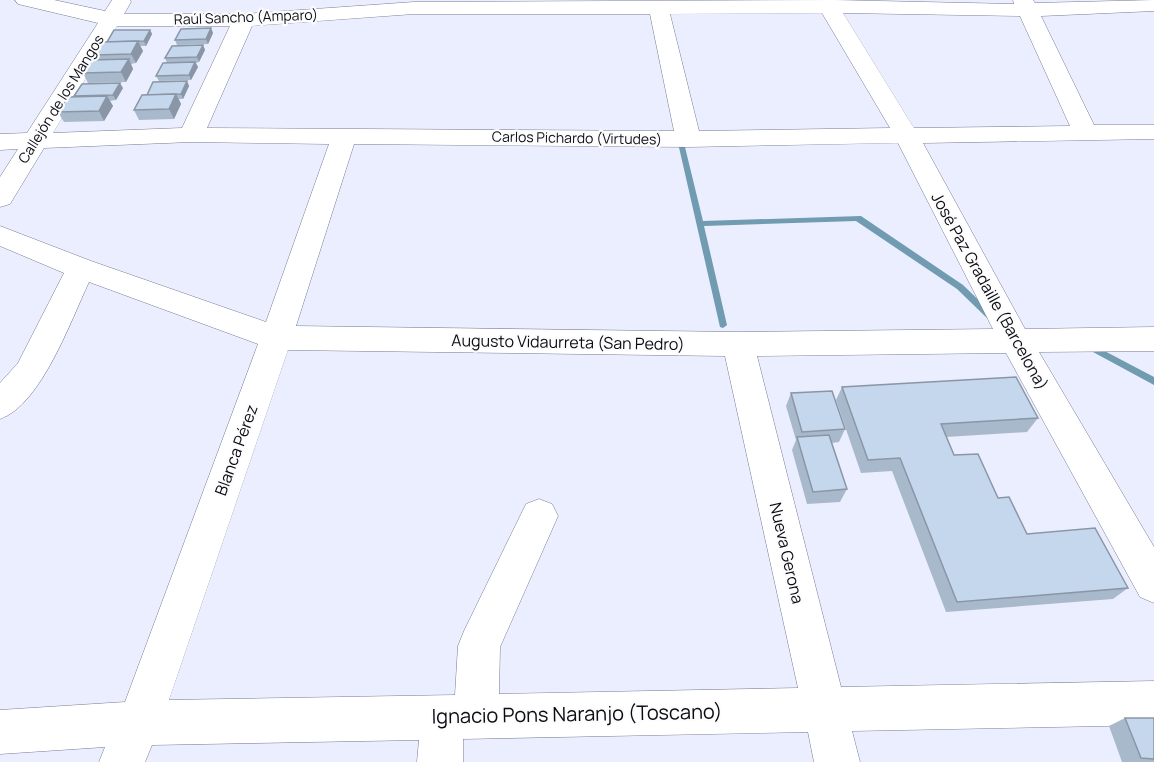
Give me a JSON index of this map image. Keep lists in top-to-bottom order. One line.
{"streets":{"street":["Raúl Sancho (Amparo)","Callejón de los Mangos","Carlos Pichardo (Virtudes)","José Paz Gradaille (Barcelona)","Augusto Vidaurreta (San Pedro)","Blanca Pérez","Nueva Gerona","Ignacio Pons Naranjo (Toscano)"]},"crossings":[["Raúl Sancho (Amparo)","Callejón de los Mangos"],["Raúl Sancho (Amparo)","José Paz Gradaille (Barcelona)"],["Callejón de los Mangos","Carlos Pichardo (Virtudes)"],["Carlos Pichardo (Virtudes)","José Paz Gradaille (Barcelona)"],["Carlos Pichardo (Virtudes)","Blanca Pérez"],["José Paz Gradaille (Barcelona)","Augusto Vidaurreta (San Pedro)"],["Augusto Vidaurreta (San Pedro)","Blanca Pérez"],["Augusto Vidaurreta (San Pedro)","Nueva Gerona"],["Blanca Pérez","Ignacio Pons Naranjo (Toscano)"],["Nueva Gerona","Ignacio Pons Naranjo (Toscano)"]]}
